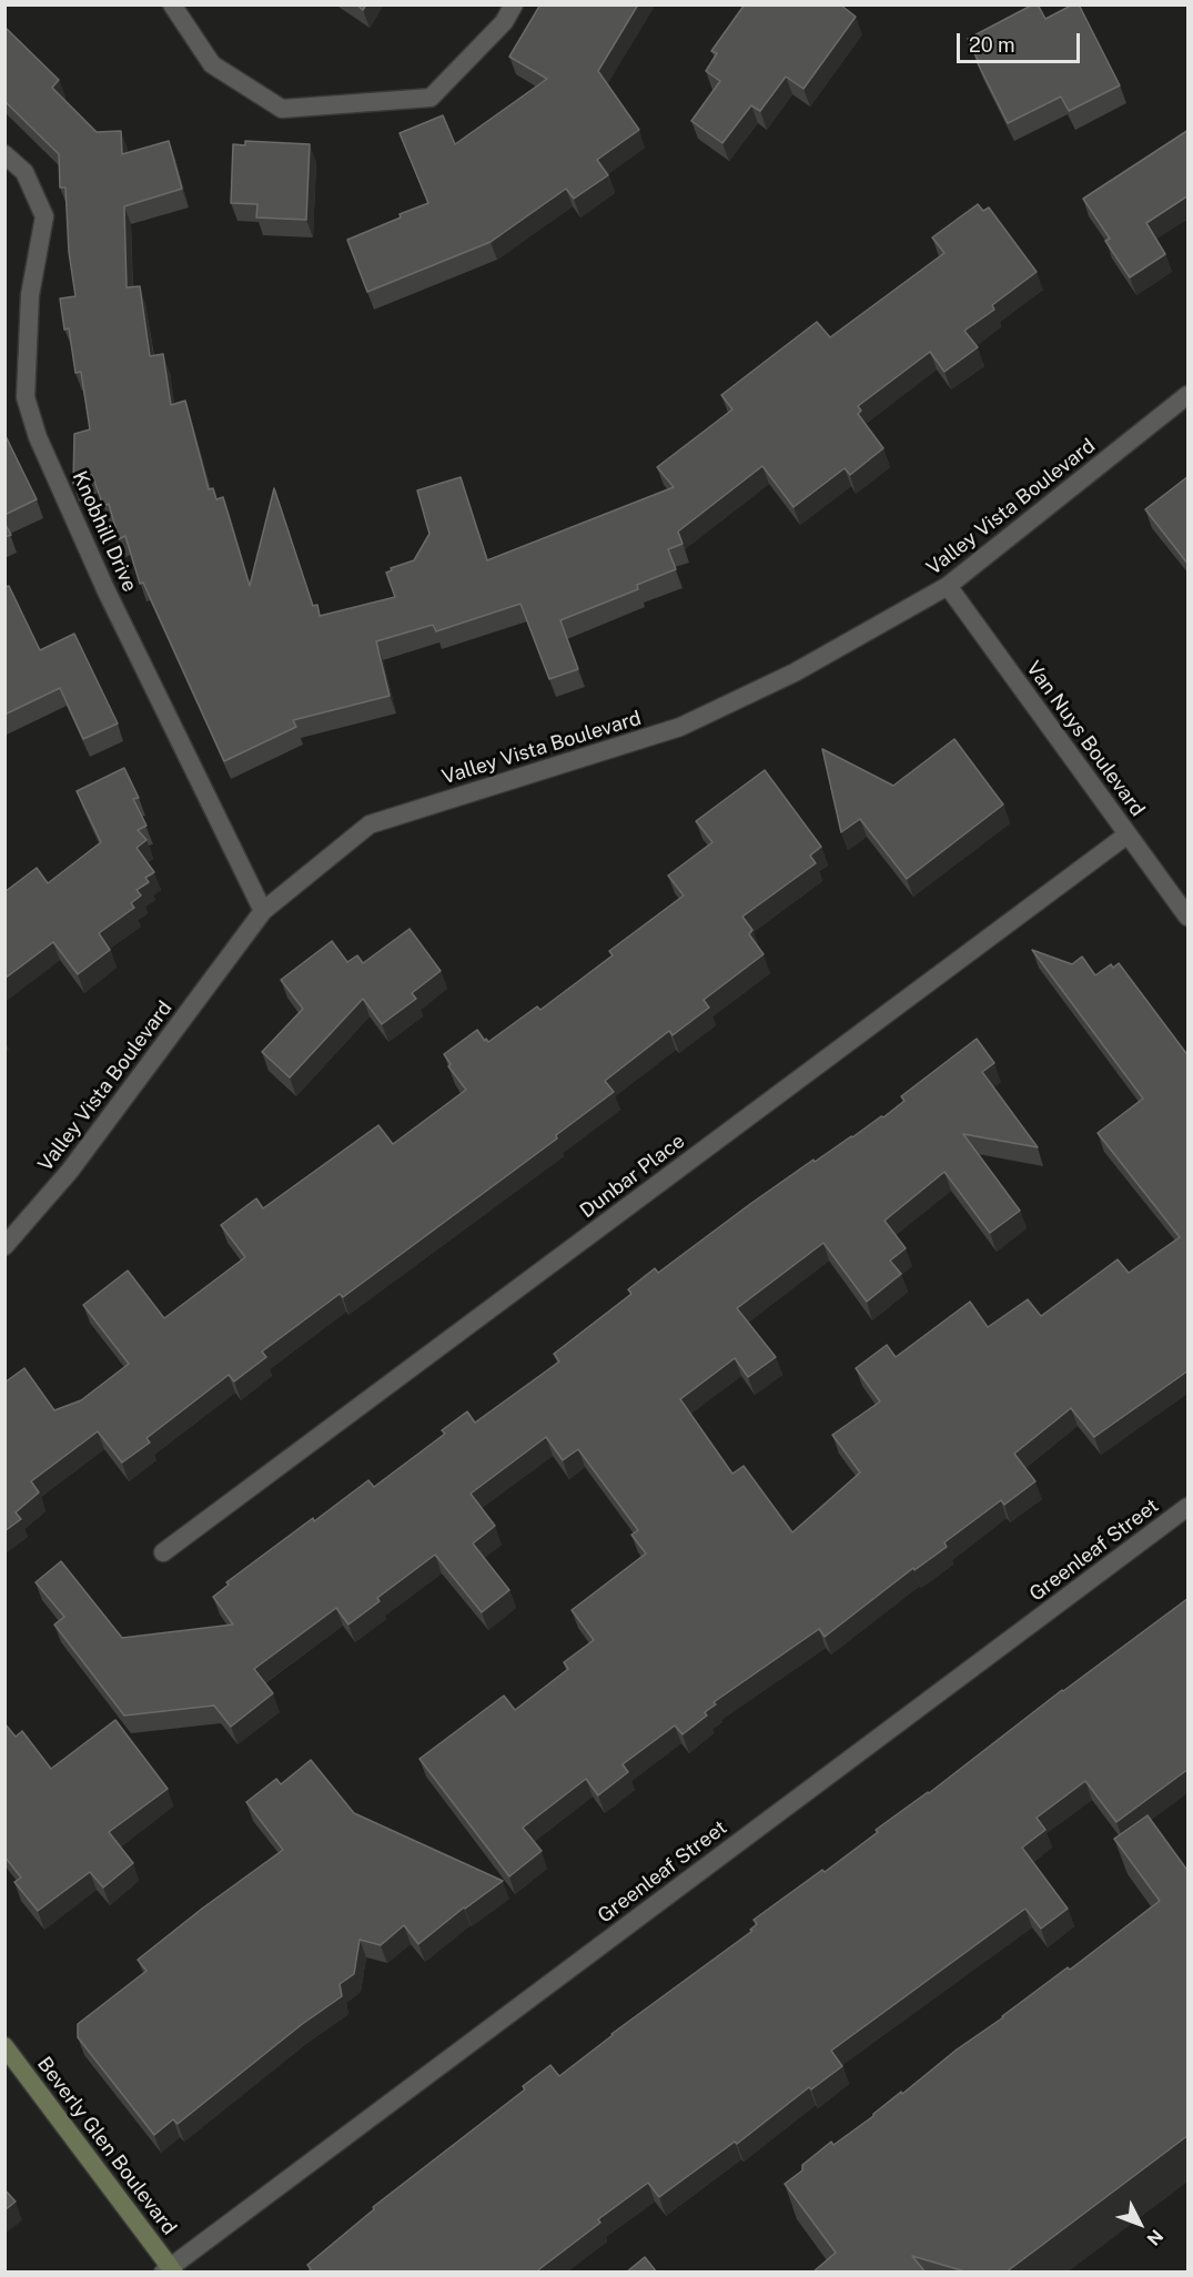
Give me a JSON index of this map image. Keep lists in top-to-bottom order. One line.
{"streets":{"main road":["Beverly Glen Boulevard"],"street":["Valley Vista Boulevard","Knobhill Drive","Van Nuys Boulevard","Dunbar Place","Greenleaf Street"]},"crossings":[["Valley Vista Boulevard","Knobhill Drive"],["Valley Vista Boulevard","Van Nuys Boulevard"],["Van Nuys Boulevard","Dunbar Place"],["Greenleaf Street","Beverly Glen Boulevard"]],"scale_bar":"20 m","north":"bottom right"}
